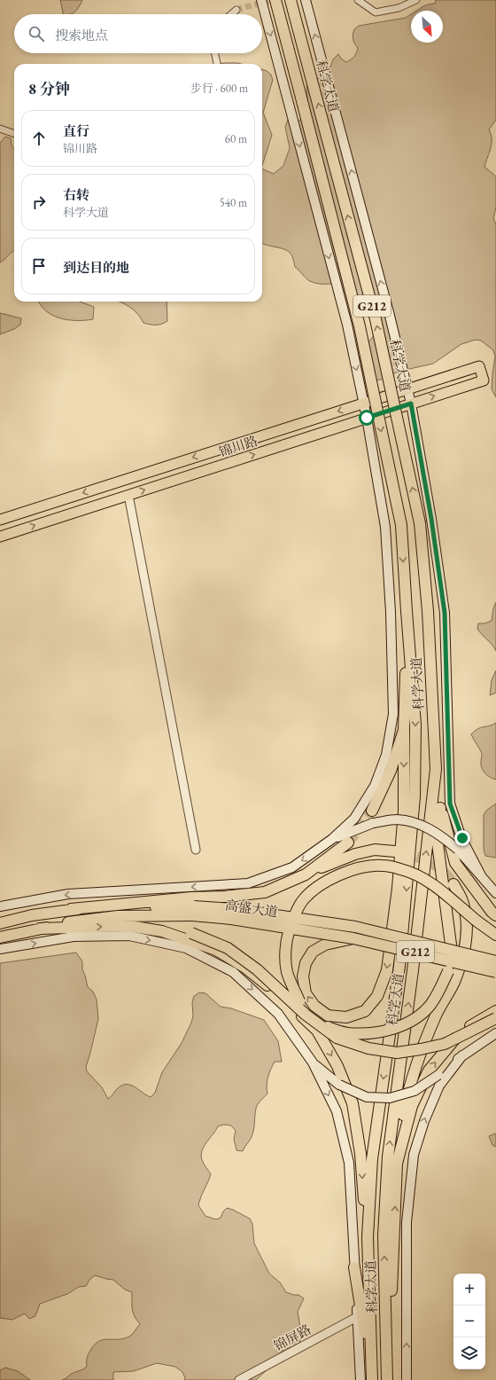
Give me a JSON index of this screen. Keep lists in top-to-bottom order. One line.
{"streets":{"highway":["科学大道","G212","高盛大道"],"main road":["锦川路"],"street":["锦屏路"]},"crossings":[["科学大道","锦川路"],["科学大道","高盛大道"],["科学大道","锦屏路"]],"north":"bottom right","page":{"search":"搜索地点","heading":["8 分钟","步行 · 600 m"],"list":[["直行","锦川路","60 m"],["右转","科学大道","540 m"],"到达目的地"],"map_buttons":["+","−"]}}
